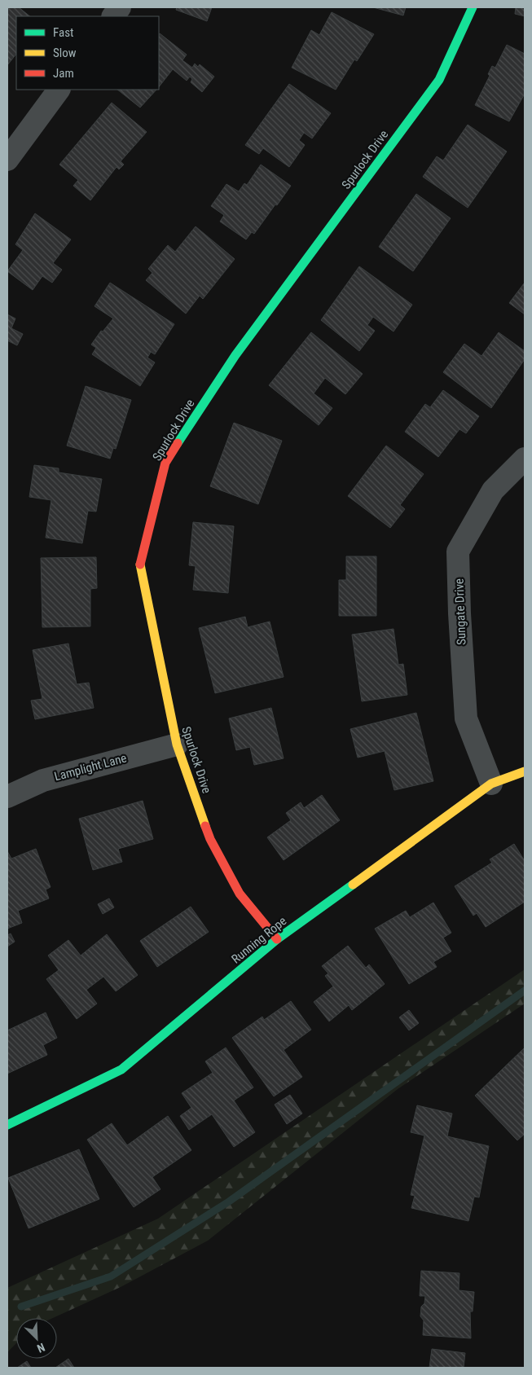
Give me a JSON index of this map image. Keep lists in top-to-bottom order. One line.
{"streets":{"street":["Spurlock Drive","Sungate Drive","Lamplight Lane","Running Rope"]},"crossings":[["Spurlock Drive","Lamplight Lane"],["Spurlock Drive","Running Rope"],["Sungate Drive","Running Rope"]],"legend":["Fast","Slow","Jam"],"north":"bottom right"}
